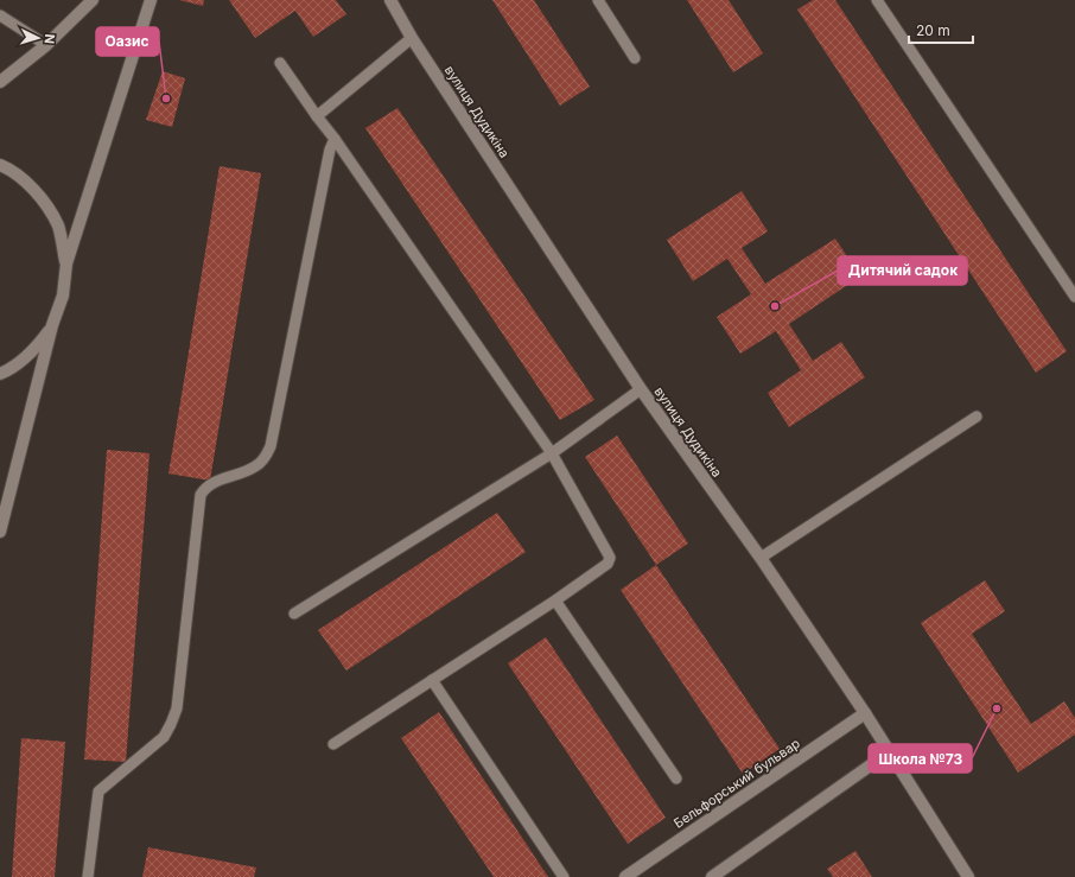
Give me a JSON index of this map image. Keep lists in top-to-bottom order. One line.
{"streets":{"street":["вулиця Дудикіна","Бельфорський бульвар"]},"crossings":[["вулиця Дудикіна","Бельфорський бульвар"]],"places":["Оазис","Дитячий садок","Школа №73"],"scale_bar":"20 m","north":"right"}
